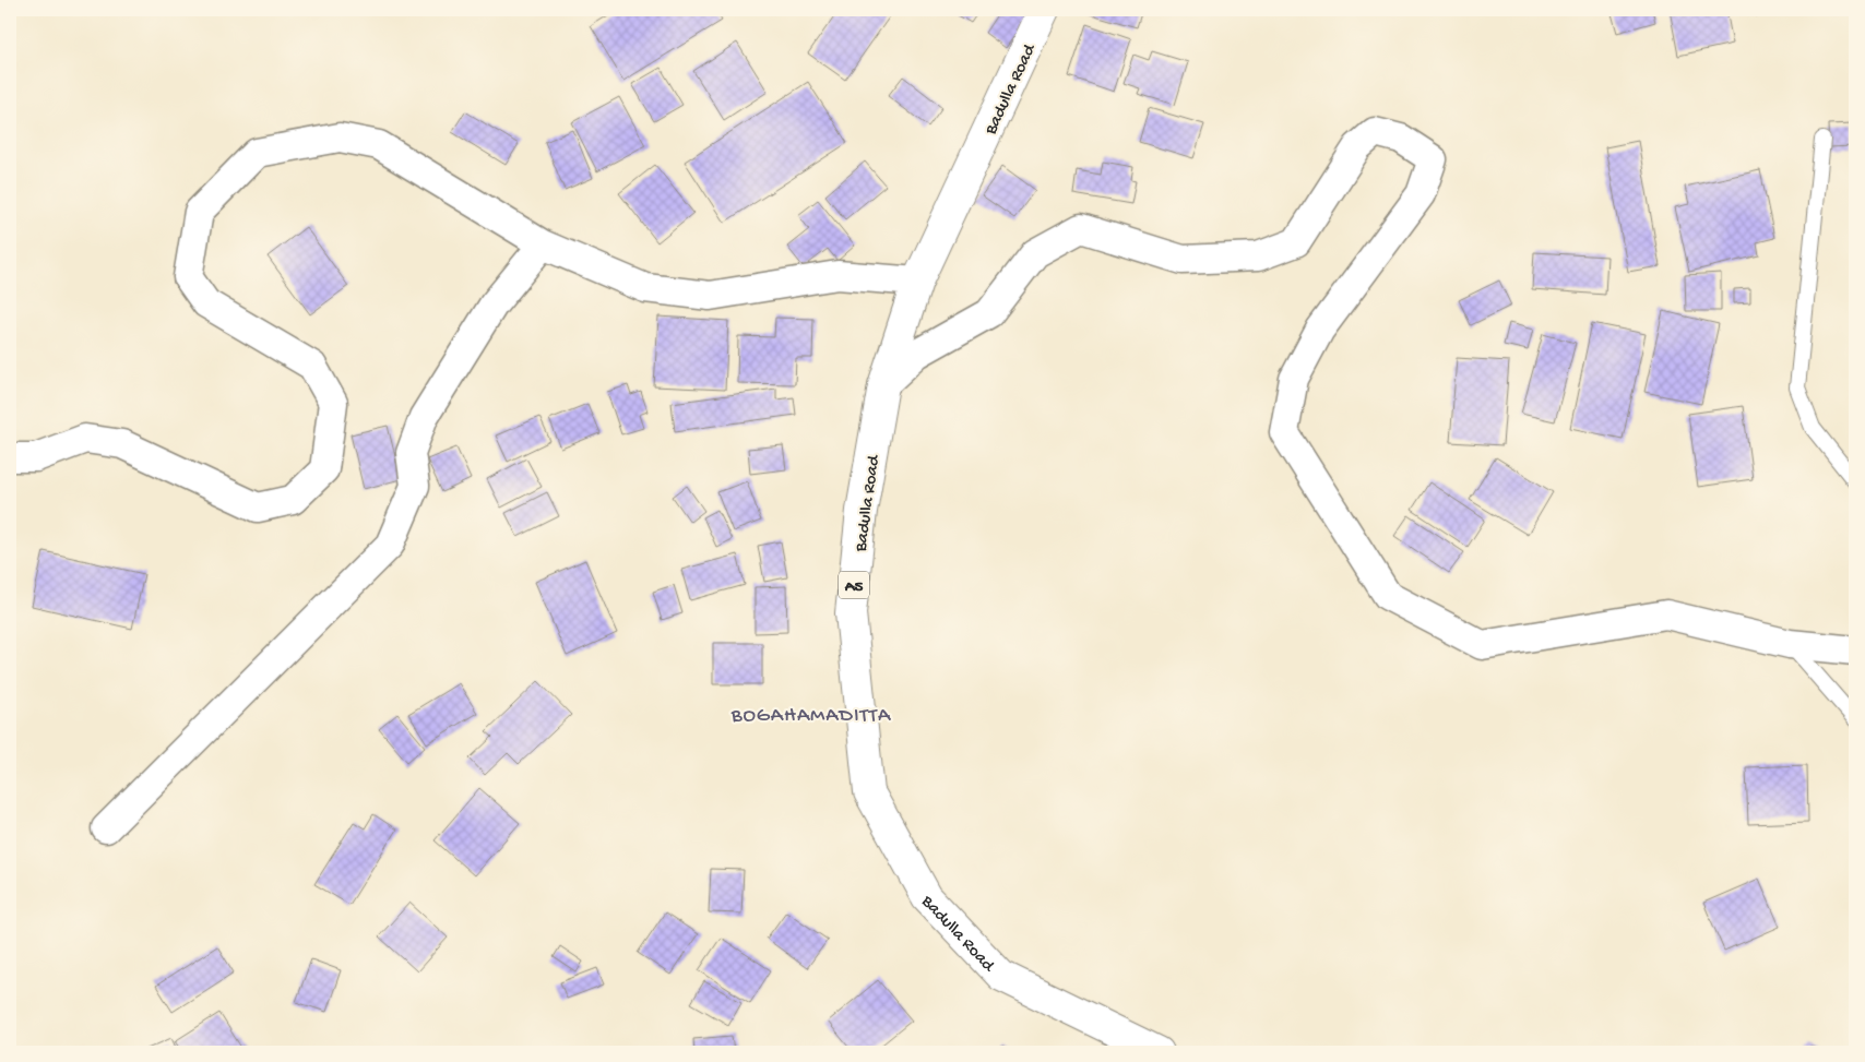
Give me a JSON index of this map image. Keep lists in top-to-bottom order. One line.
{"streets":{"highway":["Badulla Road","A5"]},"districts":["BOGAHAMADITTA"]}
